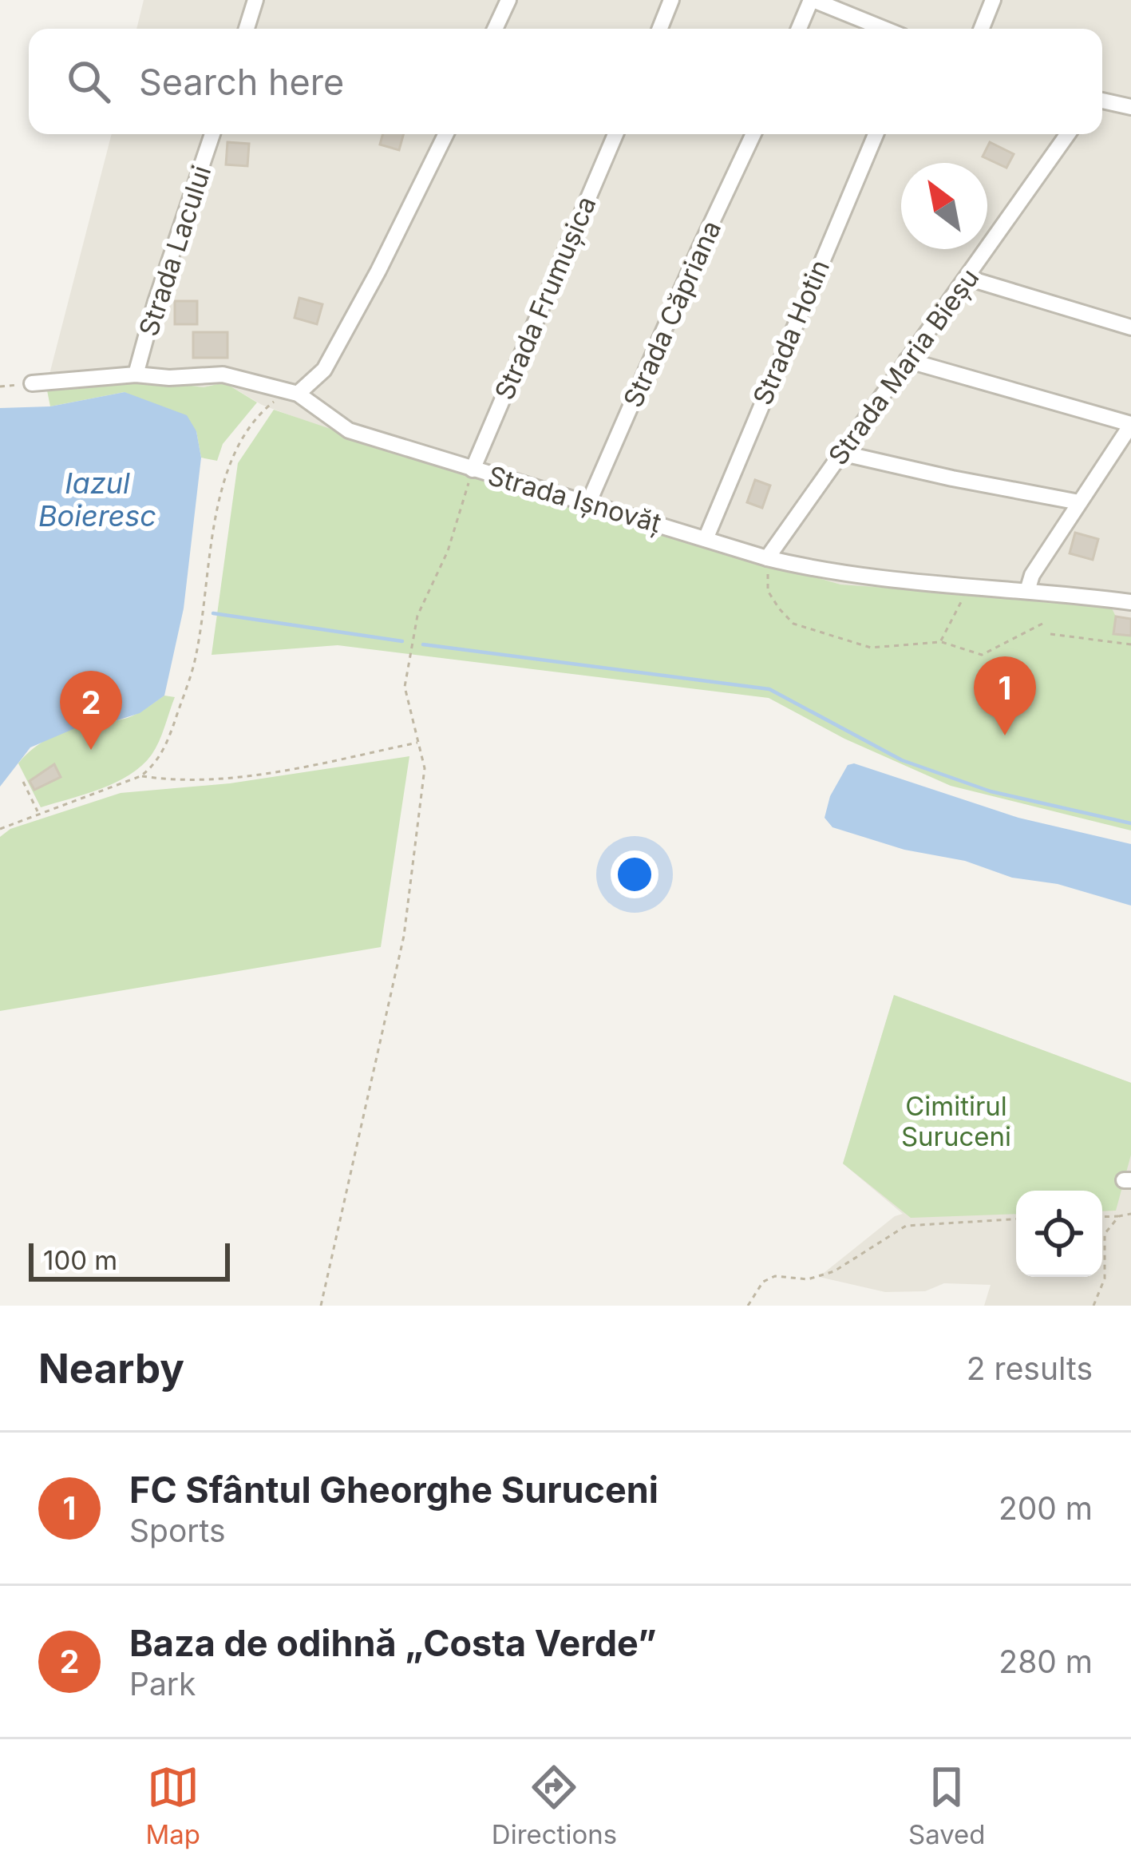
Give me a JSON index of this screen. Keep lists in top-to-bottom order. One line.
{"streets":{"street":["Strada Lacului","Strada Frumușica","Strada Căpriana","Strada Hotin","Strada Maria Bieșu","Strada Ișnovăț"]},"crossings":[["Strada Lacului","Strada Ișnovăț"],["Strada Frumușica","Strada Ișnovăț"],["Strada Căpriana","Strada Ișnovăț"],["Strada Hotin","Strada Ișnovăț"],["Strada Maria Bieșu","Strada Ișnovăț"]],"water":["Iazul Boieresc"],"parks":["Cimitirul Suruceni"],"scale_bar":"100 m","north":"top left","page":{"search":"Search here","pins":["1","2"],"scale":"100 m","heading":["Nearby","2 results"],"list":[{"mark":"1","name":"FC Sfântul Gheorghe Suruceni","note":"Sports","value":"200 m"},{"mark":"2","name":"Baza de odihnă „Costa Verde”","note":"Park","value":"280 m"}],"nav":["Map","Directions","Saved"]}}
